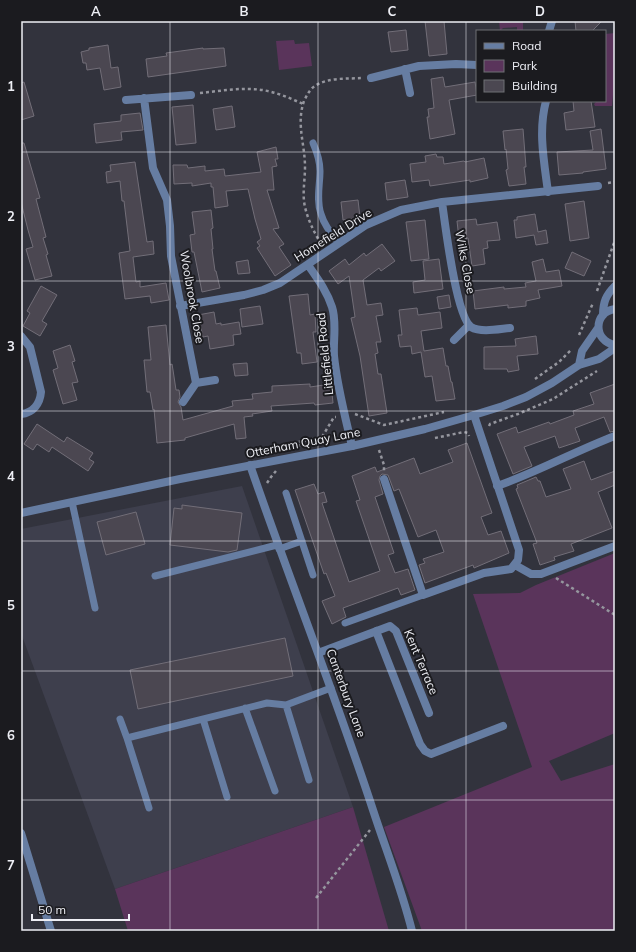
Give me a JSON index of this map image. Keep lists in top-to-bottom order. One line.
{"streets":{"street":["Homefield Drive","Wilks Close","Woolbrook Close","Littlefield Road","Otterham Quay Lane","Kent Terrace","Canterbury Lane"]},"crossings":[["Homefield Drive","Wilks Close"],["Homefield Drive","Woolbrook Close"],["Homefield Drive","Littlefield Road"],["Littlefield Road","Otterham Quay Lane"],["Otterham Quay Lane","Canterbury Lane"],["Kent Terrace","Canterbury Lane"]],"legend":["Road","Park","Building"],"scale_bar":"50 m","grid":{"columns":["A","B","C","D"],"rows":["1","2","3","4","5","6","7"]}}
